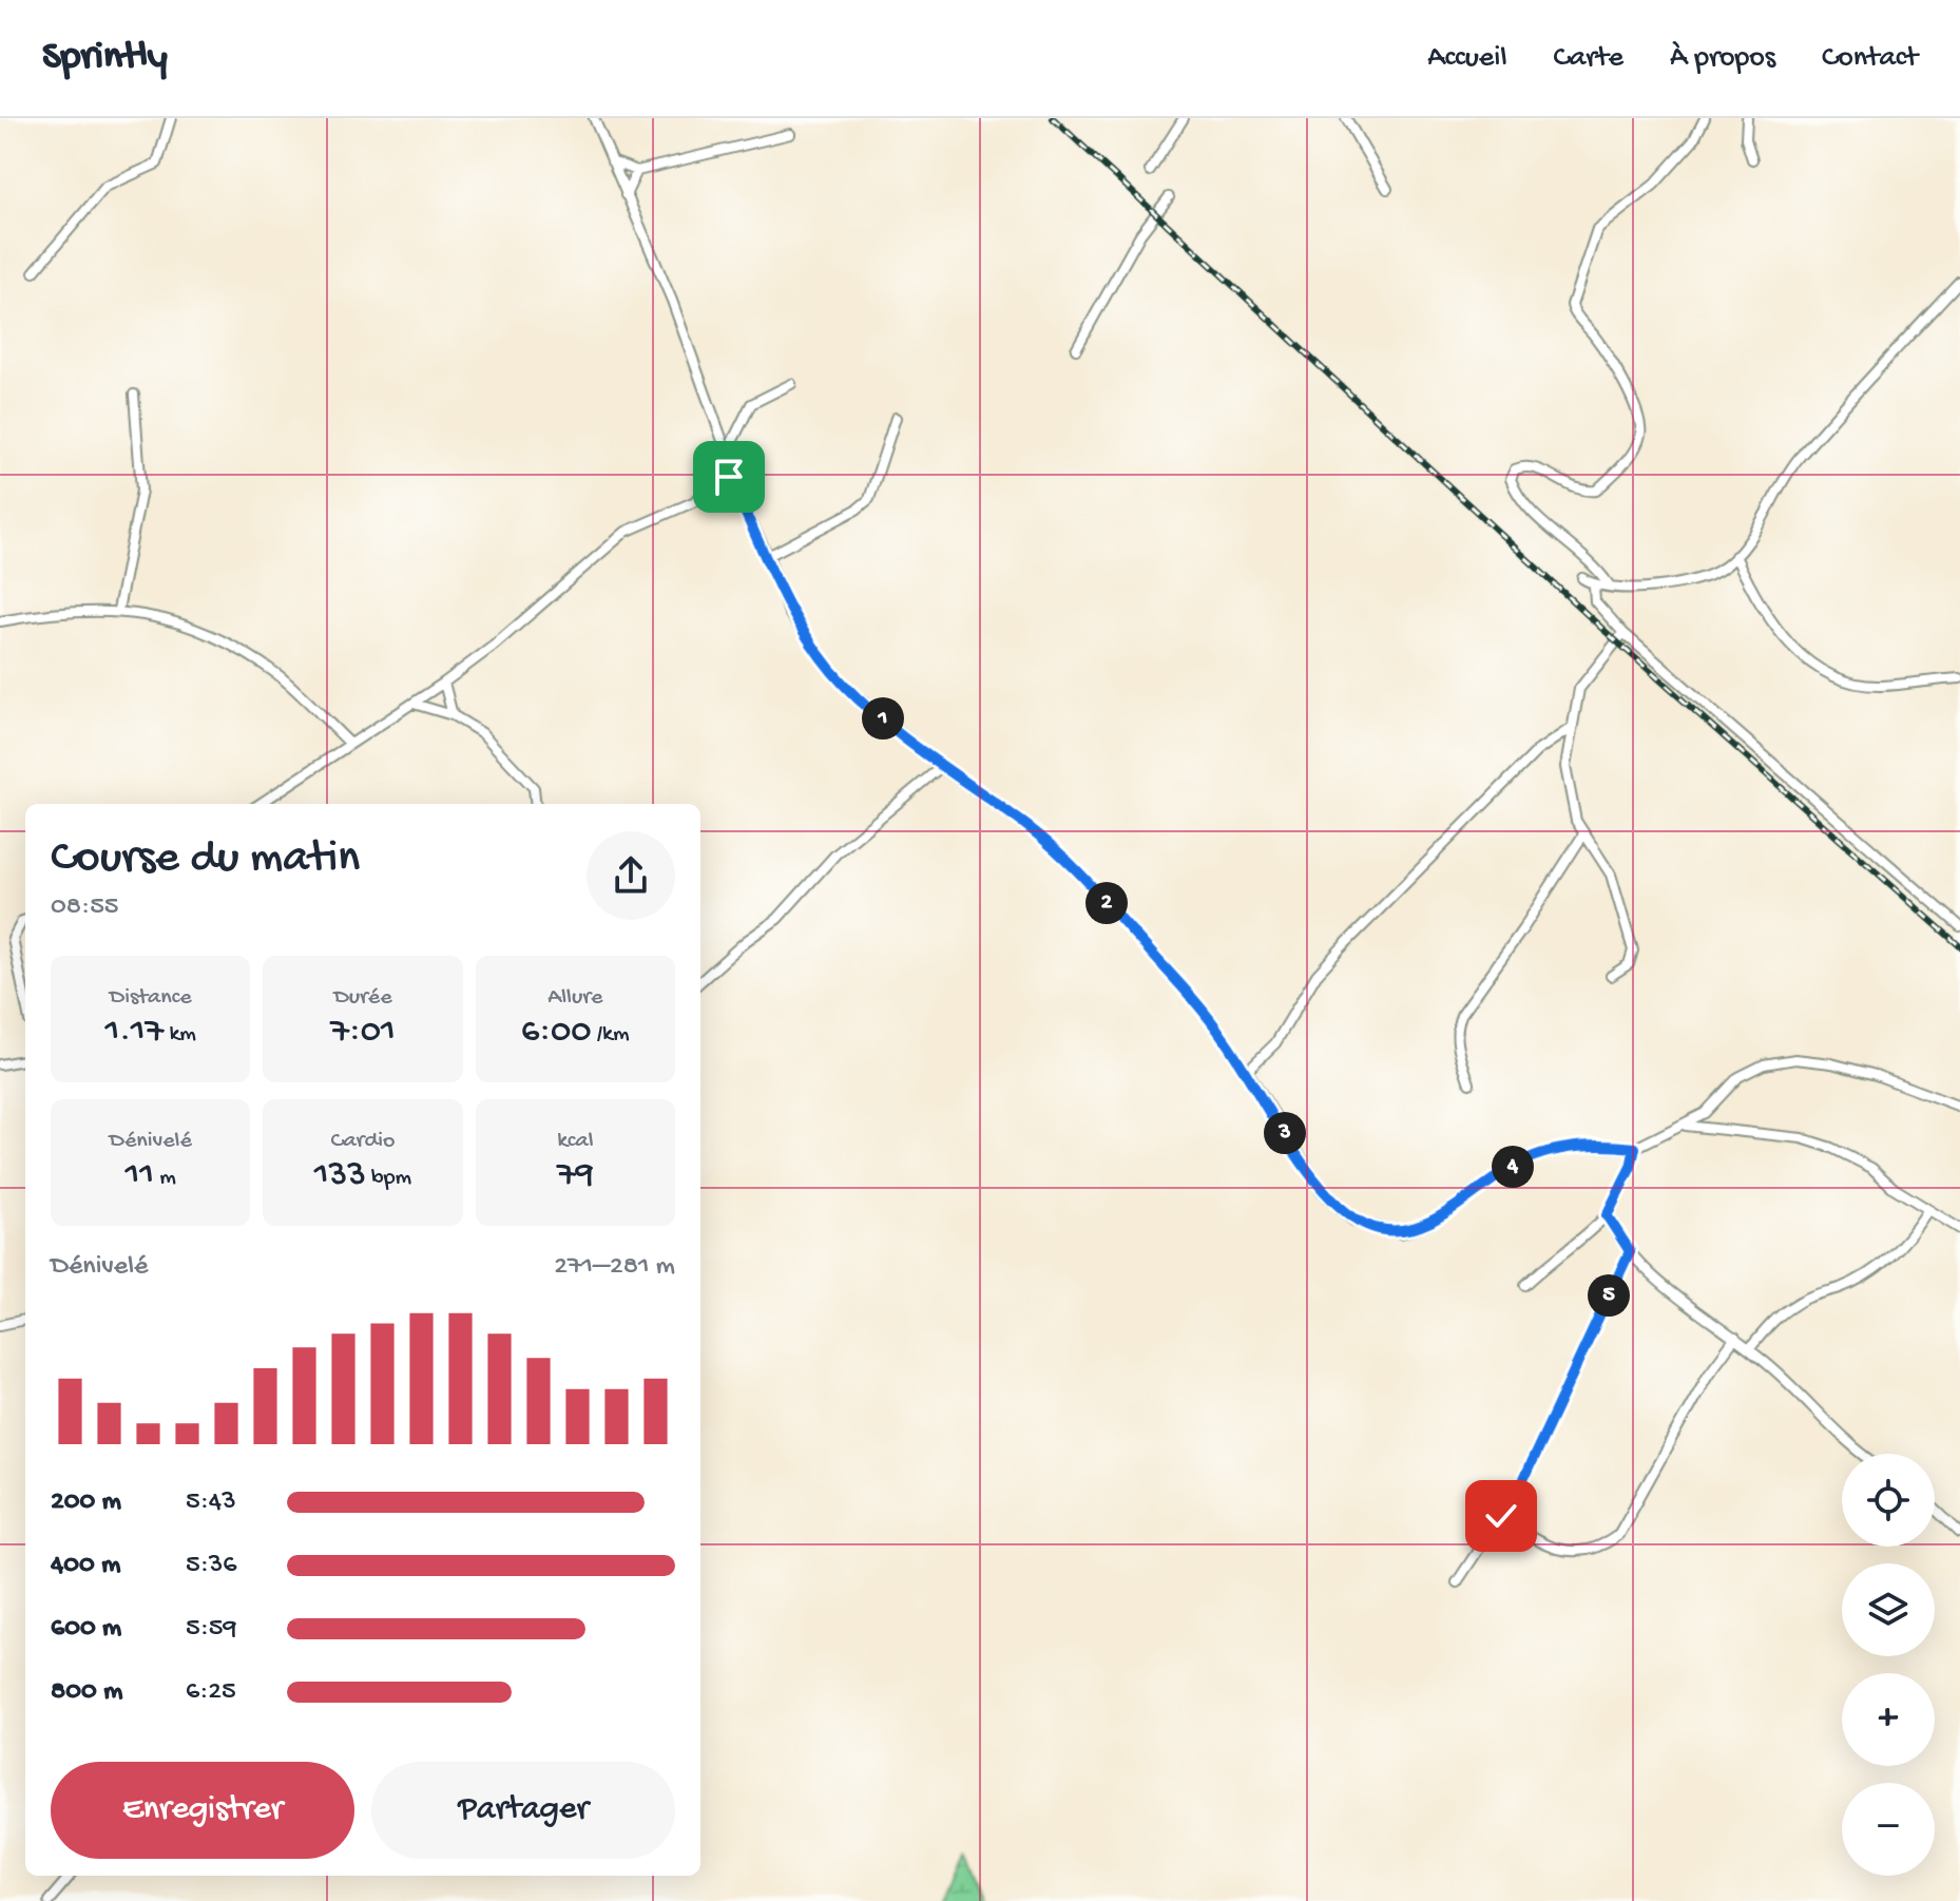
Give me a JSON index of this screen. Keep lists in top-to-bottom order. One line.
{"page":{"header":"Sprintly","nav":["Accueil","Carte","À propos","Contact"],"pins":["1","2","3","4","5"],"heading":["Course du matin","08:55"],"stats":[["Distance","1.17 km"],["Durée","7:01"],["Allure","6:00 /km"],["Dénivelé","11 m"],["Cardio","133 bpm"],["kcal","79"]],"chart":["Dénivelé","271–281 m"],"map_buttons":["+","−"],"list":[{"name":"200 m","note":"5:43"},{"name":"400 m","note":"5:36"},{"name":"600 m","note":"5:59"},{"name":"800 m","note":"6:25"}],"buttons":["Enregistrer","Partager"]}}
